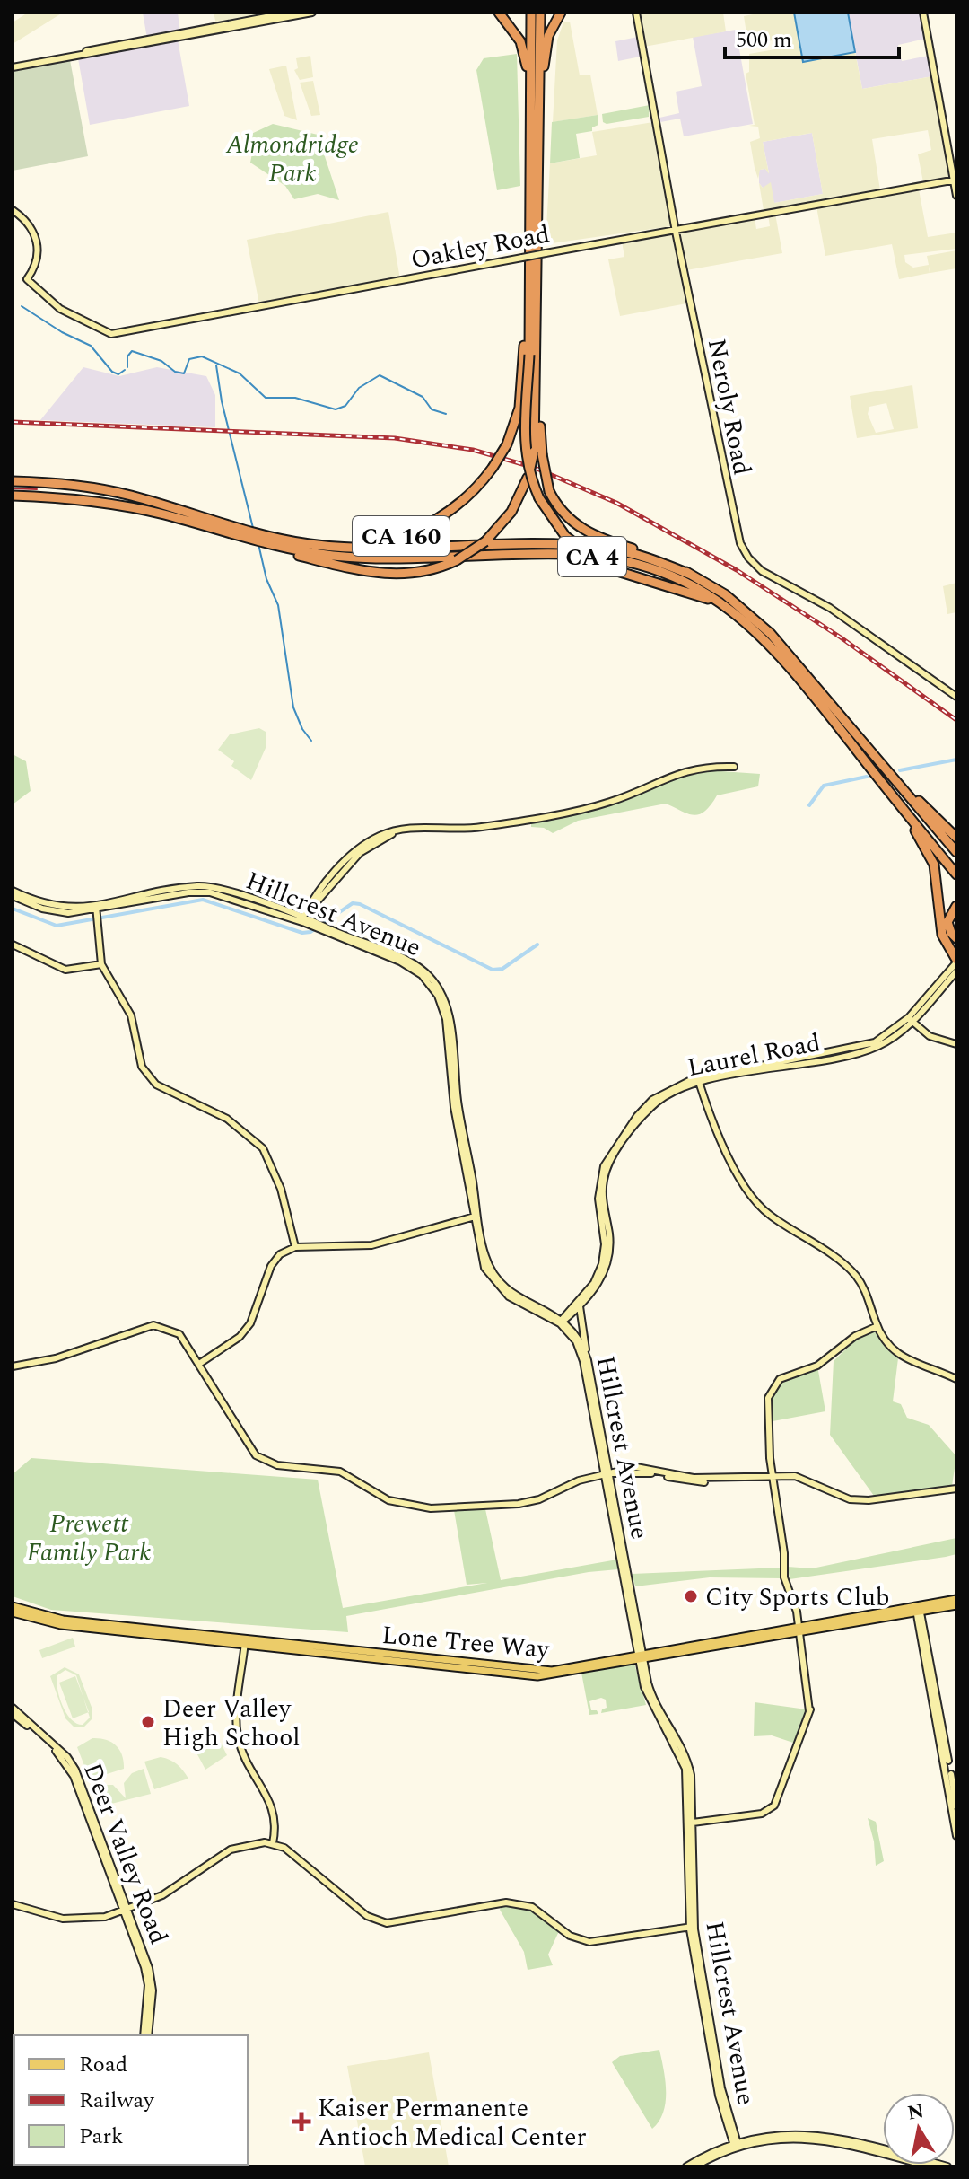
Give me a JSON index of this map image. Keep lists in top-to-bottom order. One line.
{"streets":{"highway":["CA 160","CA 4"],"main road":["Lone Tree Way"],"street":["Oakley Road","Neroly Road","Hillcrest Avenue","Laurel Road","Deer Valley Road"]},"crossings":[["Oakley Road","Neroly Road"],["Oakley Road","CA 160"],["CA 160","CA 4"],["Hillcrest Avenue","Laurel Road"],["Hillcrest Avenue","Lone Tree Way"]],"parks":["Almondridge Park","Prewett Family Park"],"places":{"other":["City Sports Club","Deer Valley High School"],"health":["Kaiser Permanente Antioch Medical Center"]},"legend":["Road","Railway","Park"],"scale_bar":"500 m","north":"top"}
